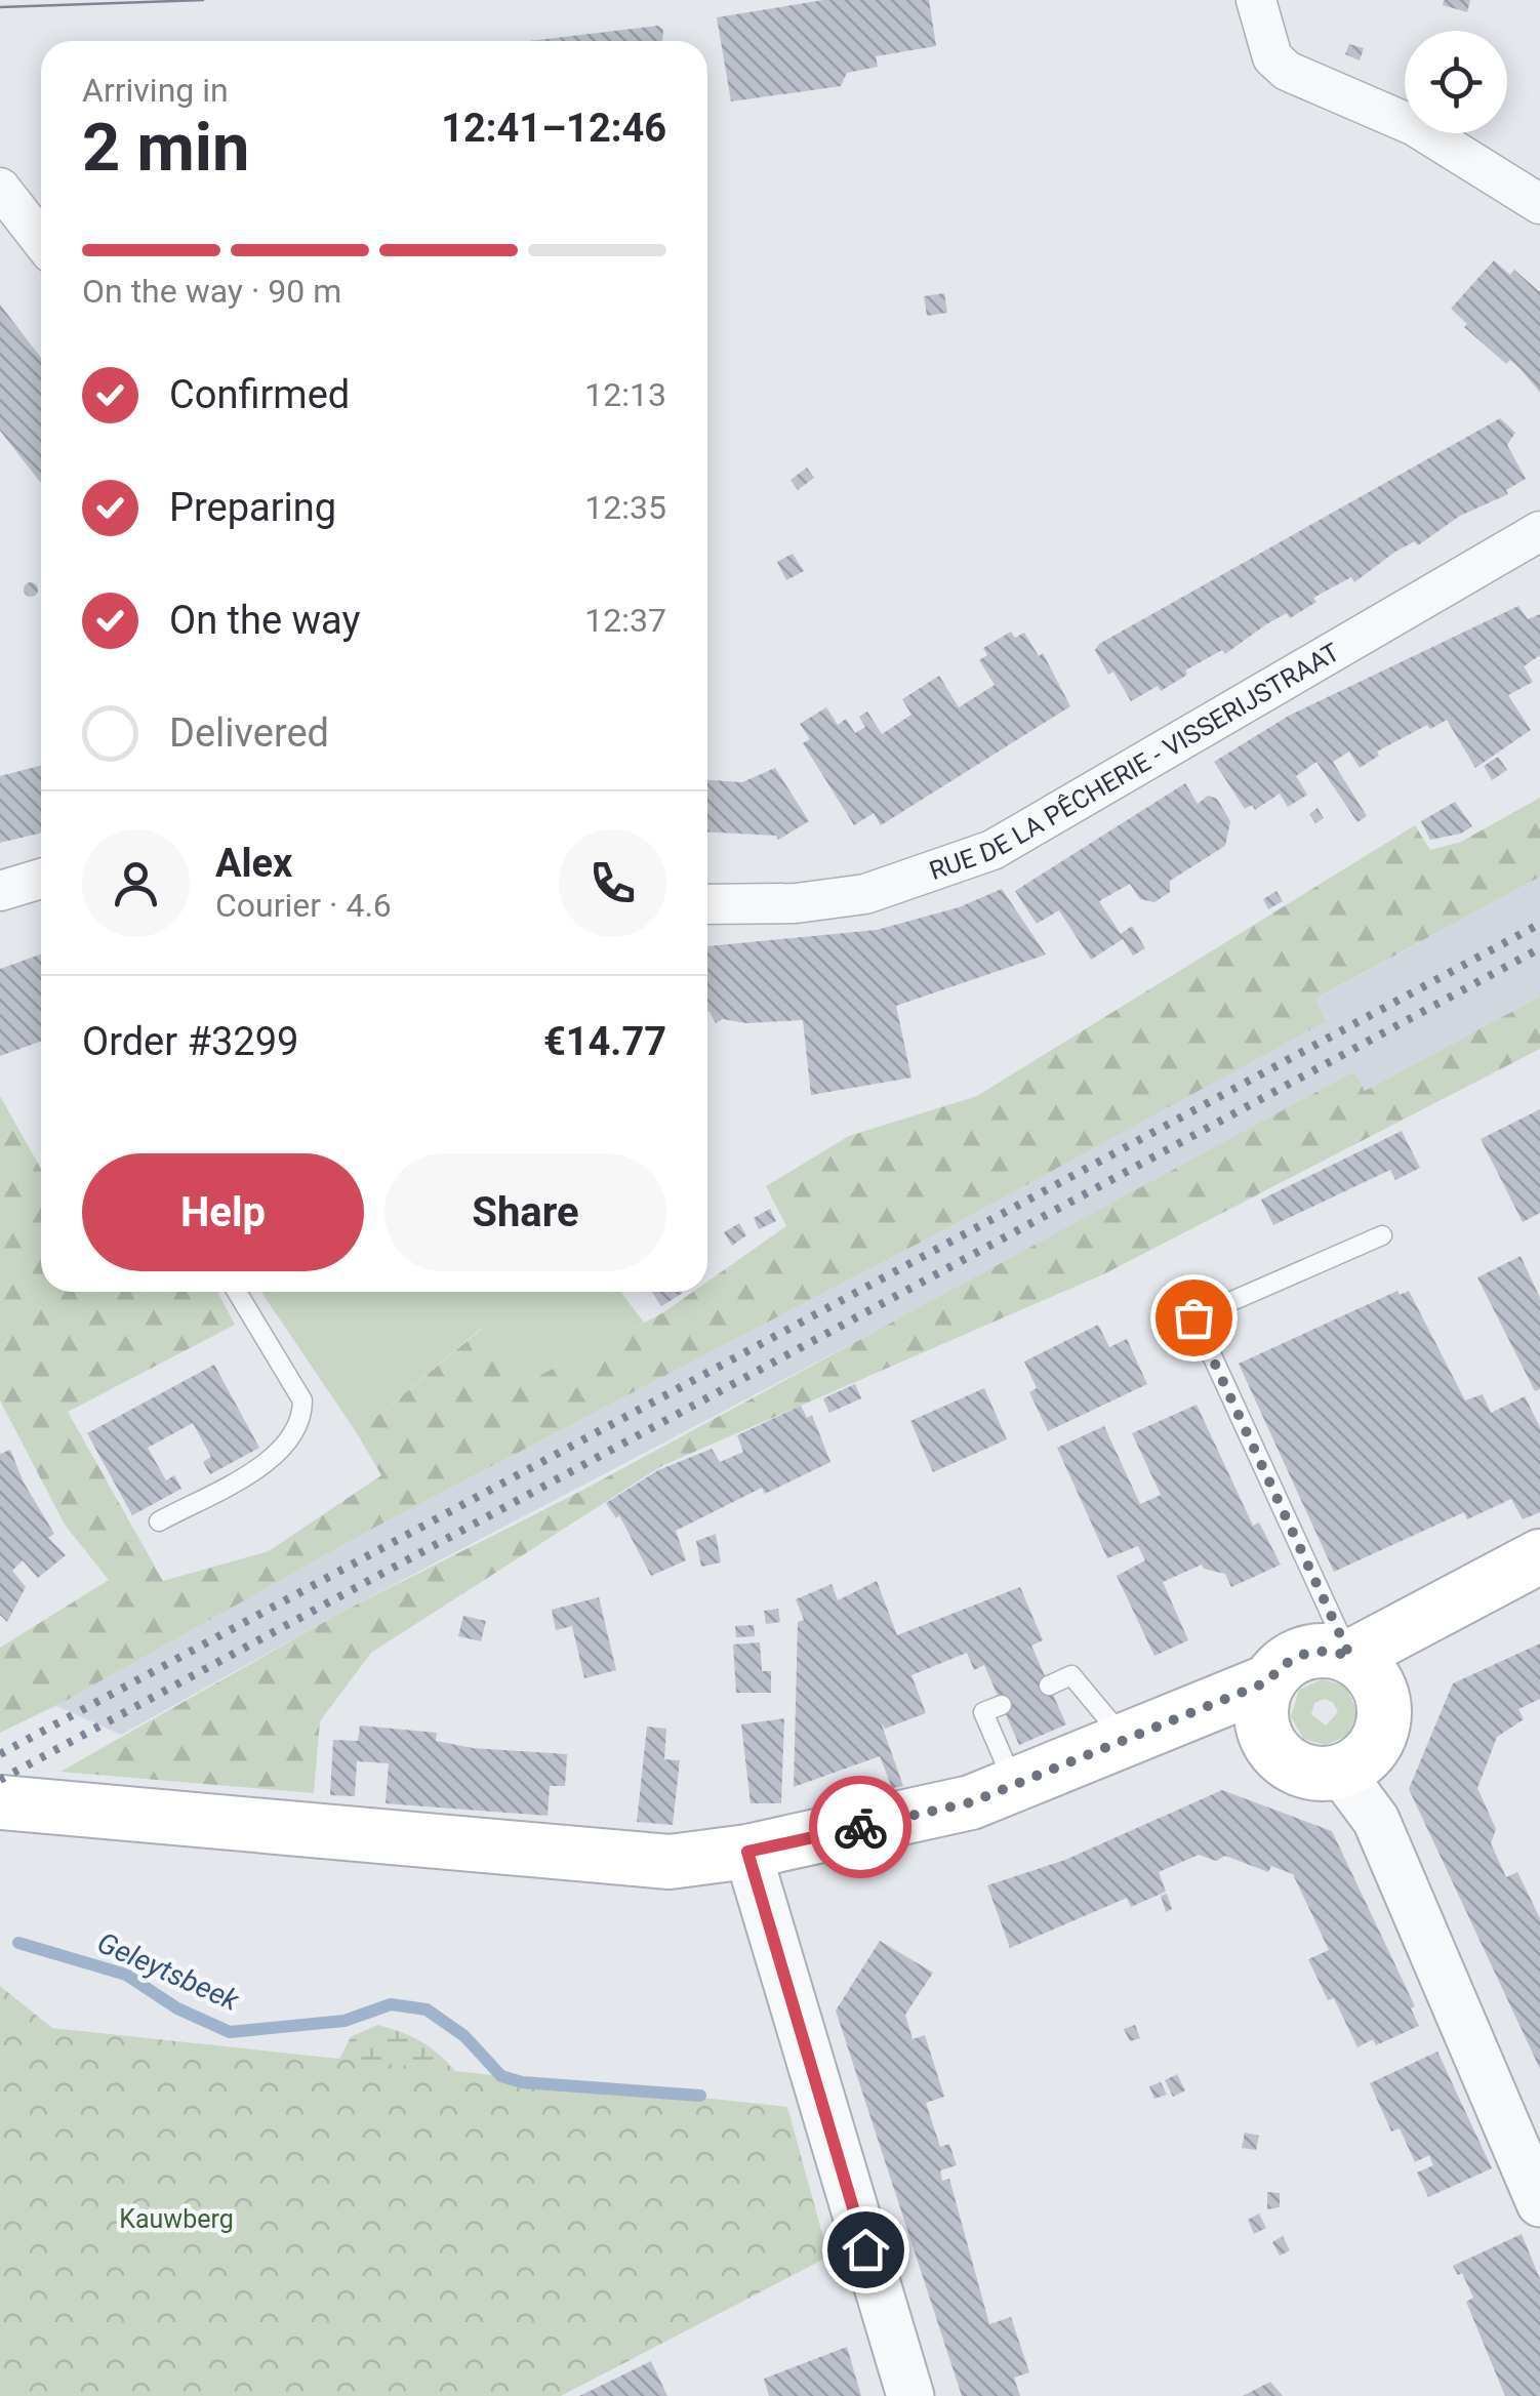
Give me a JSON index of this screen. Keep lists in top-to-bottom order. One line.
{"streets":{"street":["RUE DE LA PÊCHERIE - VISSERIJSTRAAT"]},"water":["Geleytsbeek"],"parks":["Kauwberg"],"page":{"heading":["2 min","Arriving in","12:41–12:46"],"panel":["Alex","Courier · 4.6","Order #3299","€14.77"],"bar":"On the way · 90 m","list":[["Confirmed","12:13"],["Preparing","12:35"],["On the way","12:37"],"Delivered"],"buttons":["Help","Share"]}}
